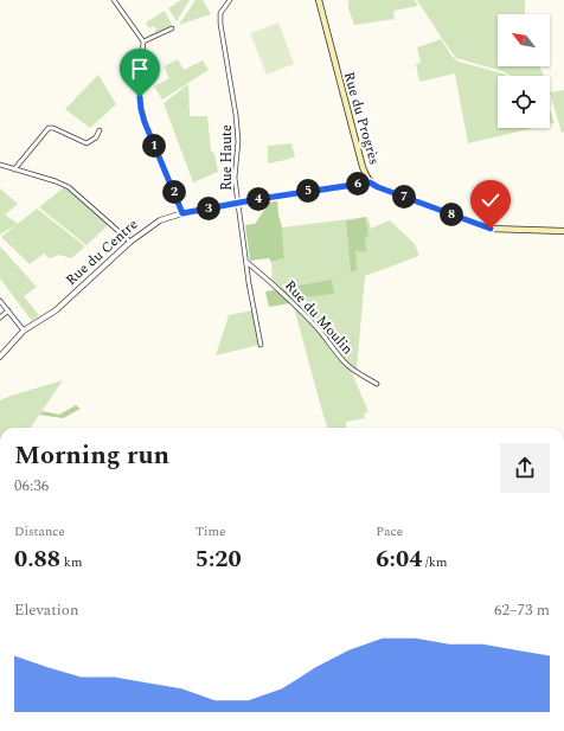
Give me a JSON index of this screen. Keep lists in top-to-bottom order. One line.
{"streets":{"main road":["Rue du Progrès"],"street":["Rue Haute","Rue du Centre","Rue du Moulin"]},"crossings":[["Rue du Progrès","Rue du Centre"],["Rue Haute","Rue du Centre"],["Rue Haute","Rue du Moulin"]],"north":"top left","page":{"pins":["1","6","5","2","7","4","3","8"],"heading":["Morning run","06:36"],"stats":[["Distance","0.88 km"],["Time","5:20"],["Pace","6:04 /km"]],"chart":["Elevation","62–73 m"]}}
